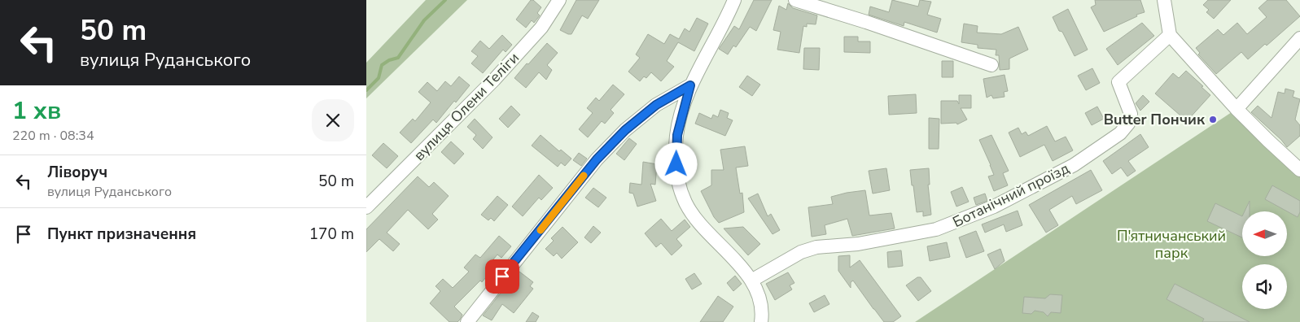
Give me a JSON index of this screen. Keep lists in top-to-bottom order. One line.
{"streets":{"street":["вулиця Олени Теліги","Ботанічний проїзд"]},"parks":["П'ятничанський парк"],"places":["Butter Пончик"],"north":"left","page":{"turn":["50 m","вулиця Руданського"],"heading":["1 хв","220 m · 08:34"],"list":[{"name":"Ліворуч","note":"вулиця Руданського","value":"50 m"},{"name":"Пункт призначення","value":"170 m"}]}}
